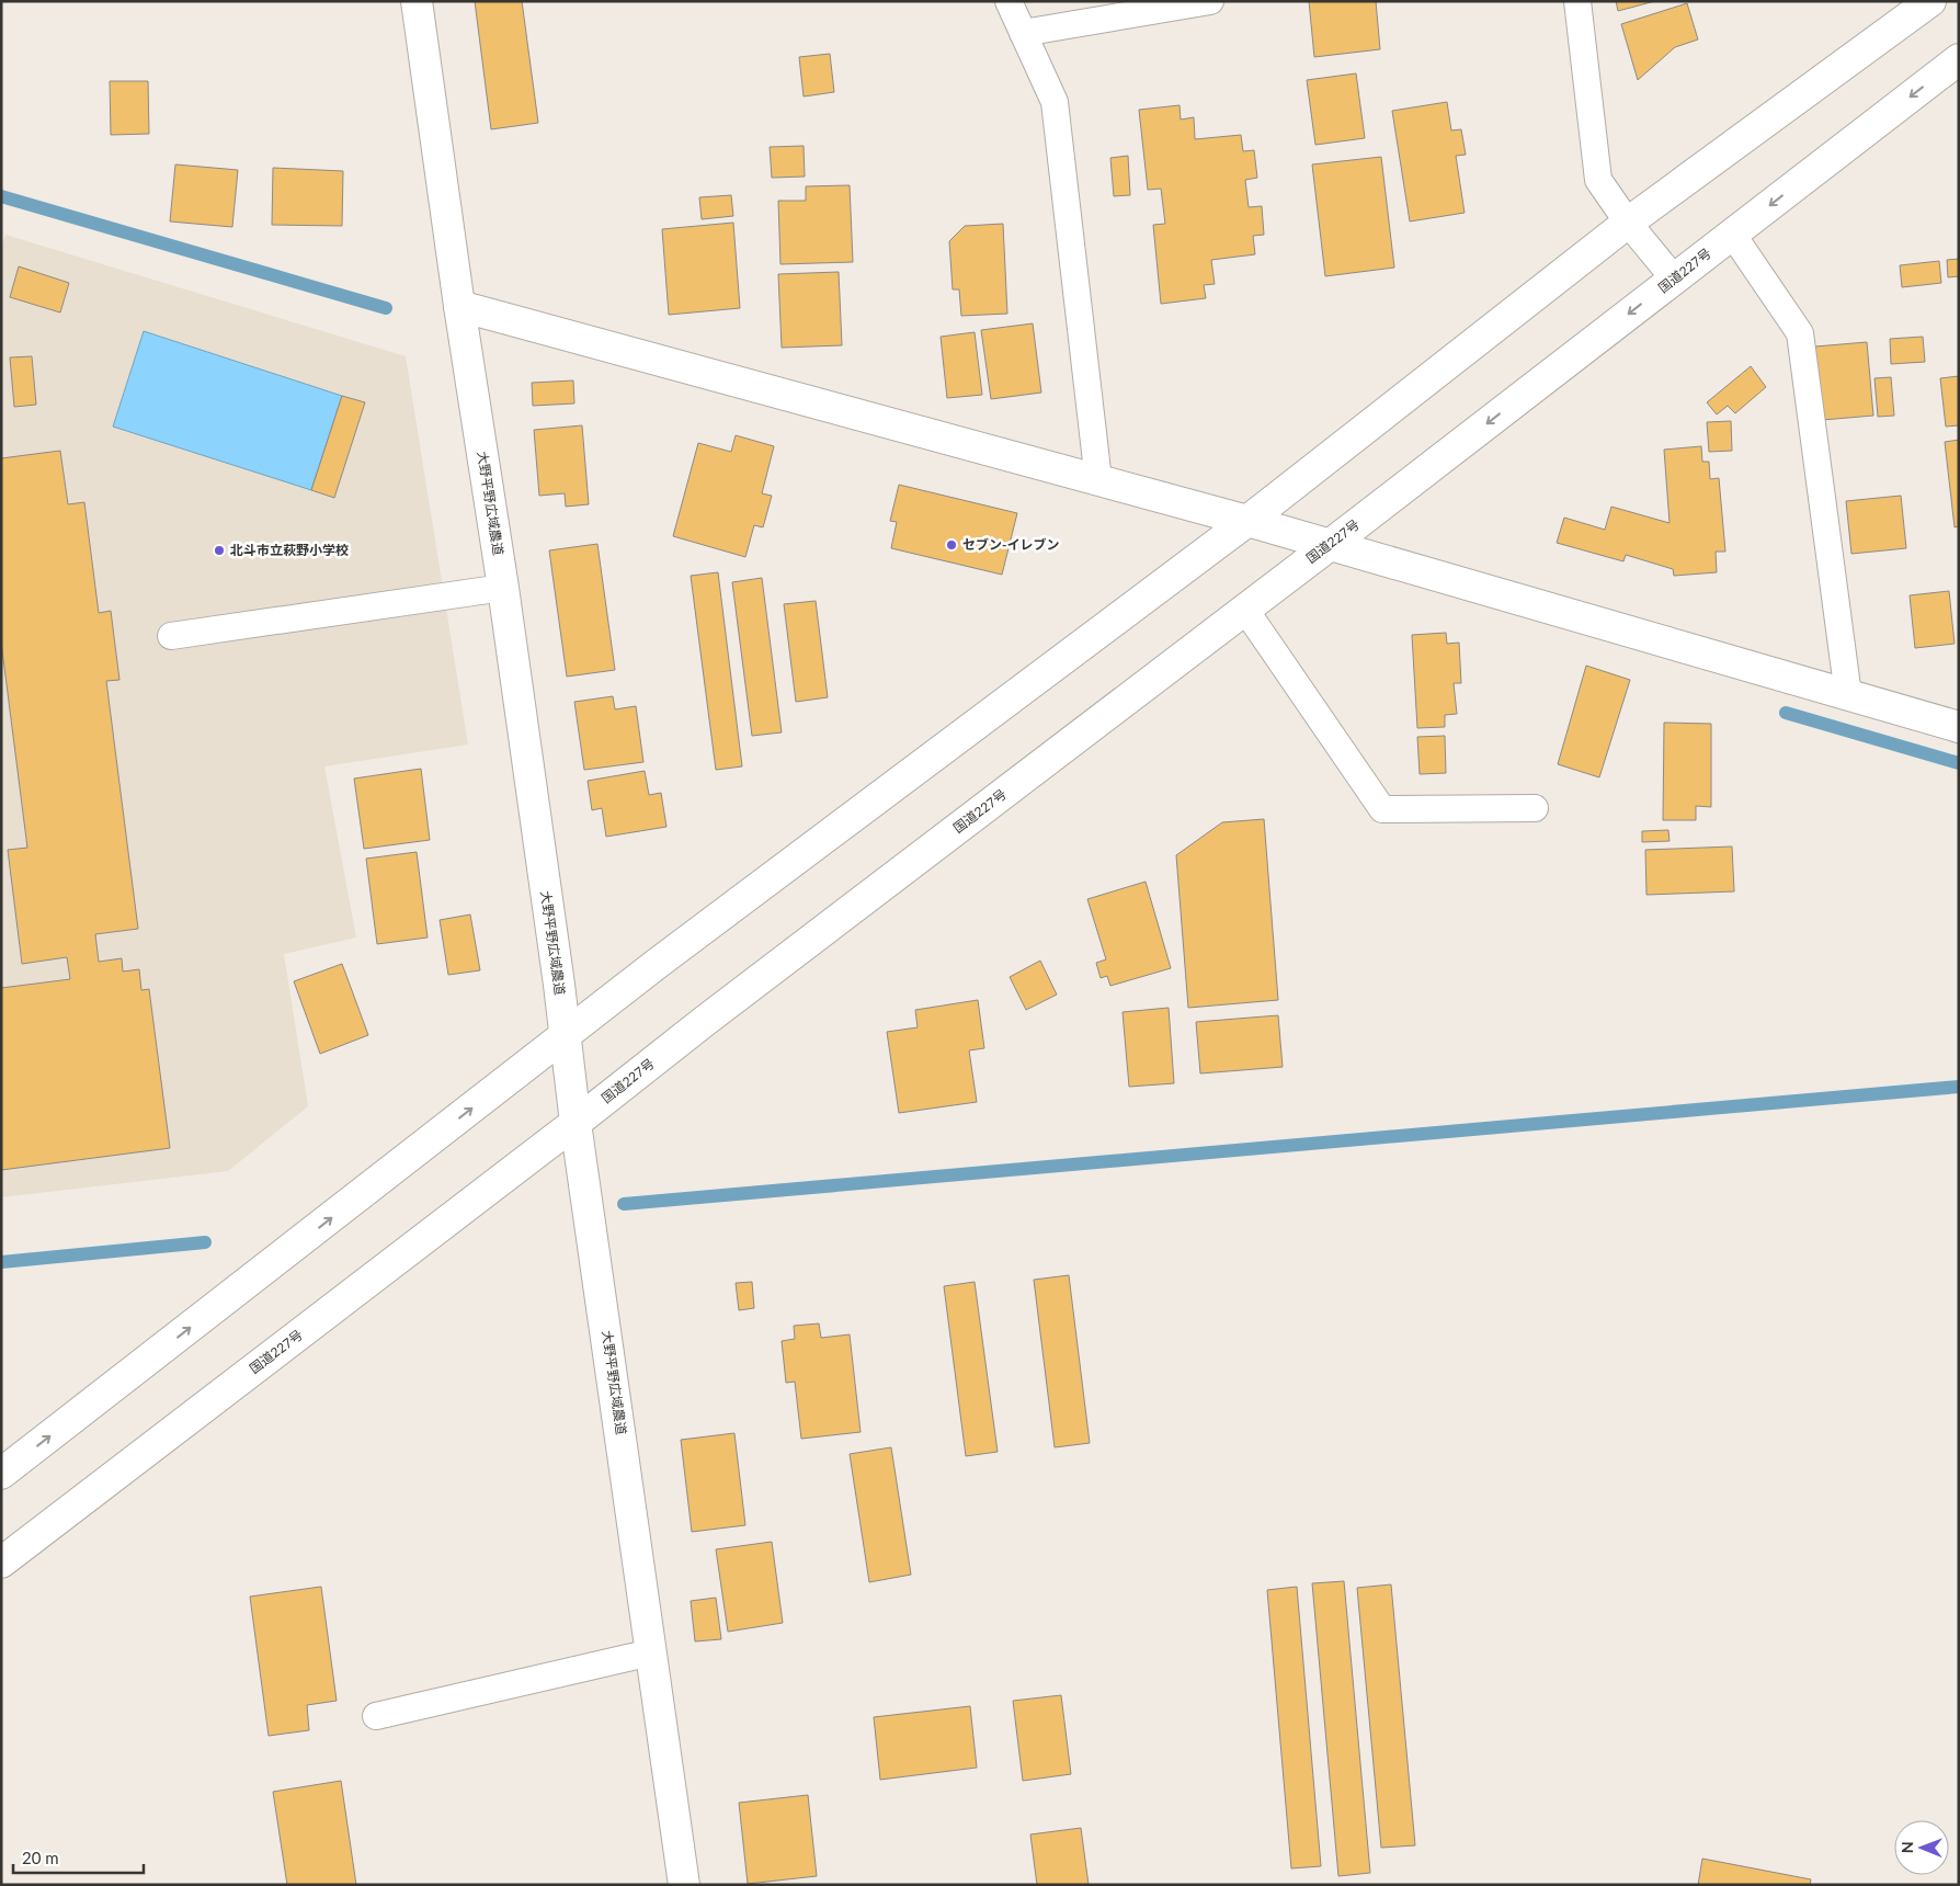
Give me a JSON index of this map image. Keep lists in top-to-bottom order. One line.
{"streets":{"main road":["国道227号","大野平野広域農道"]},"crossings":[["国道227号","大野平野広域農道"]],"places":["セブン-イレブン","北斗市立萩野小学校"],"scale_bar":"20 m","north":"left"}
